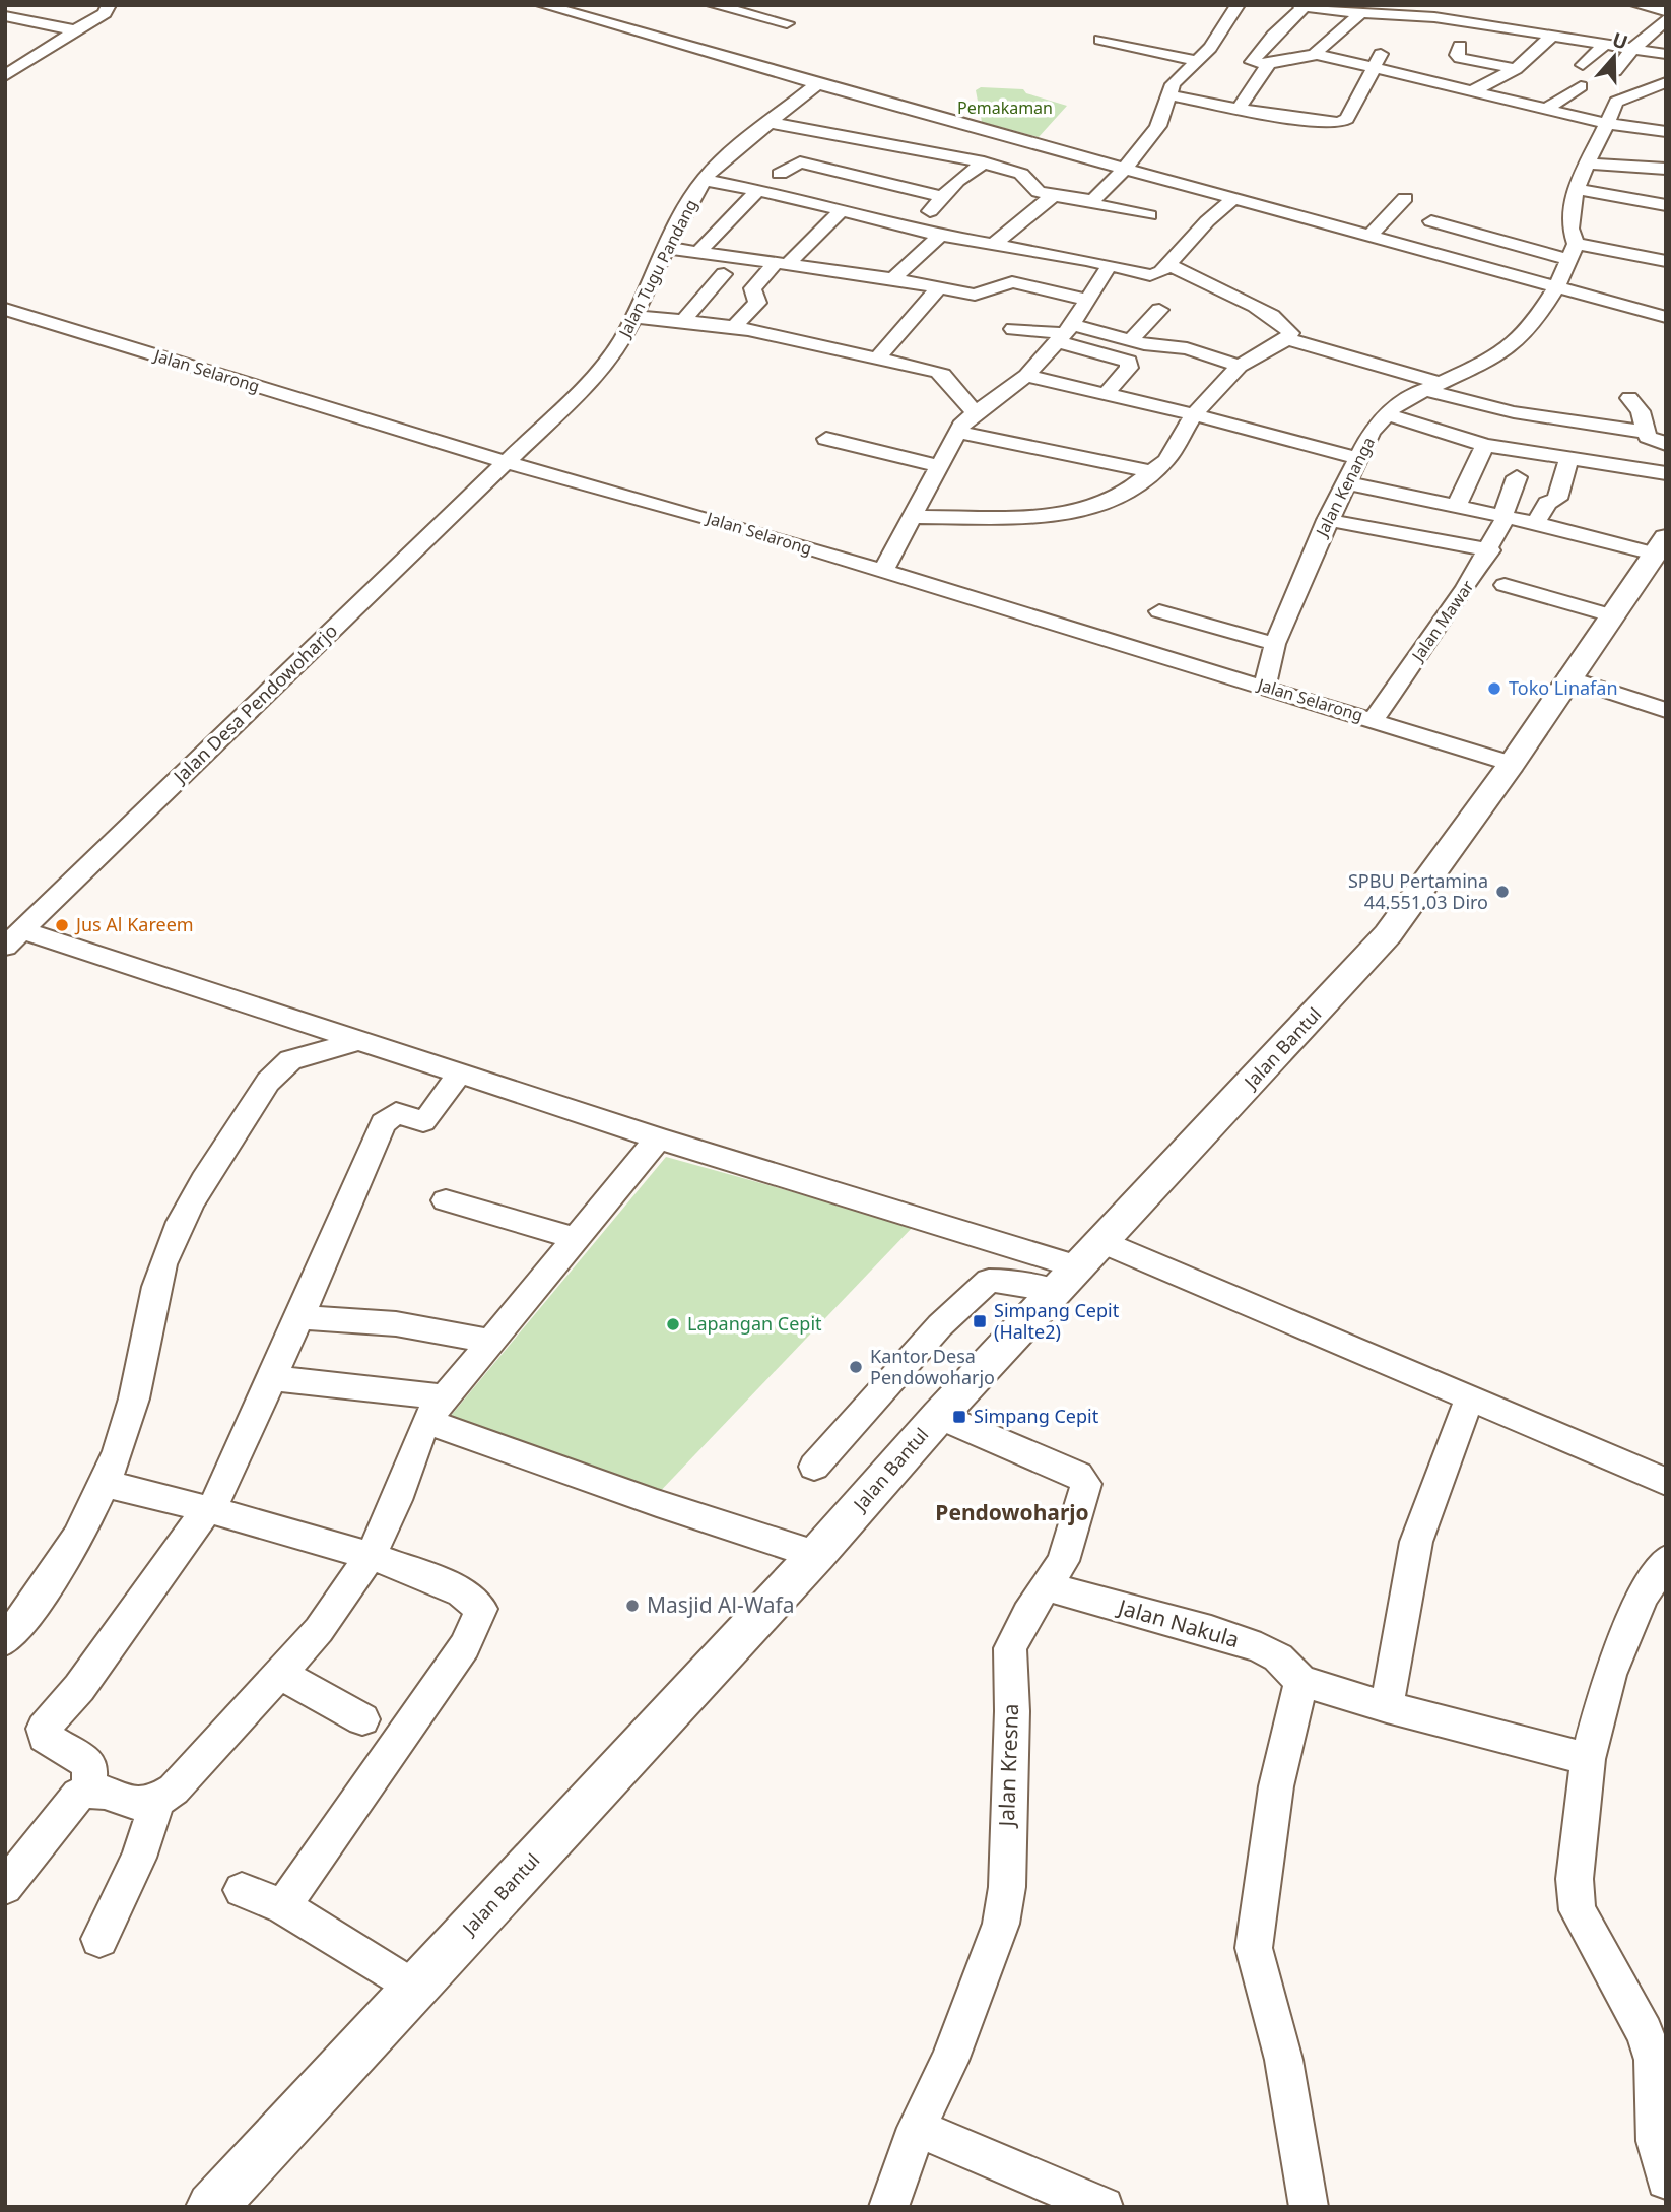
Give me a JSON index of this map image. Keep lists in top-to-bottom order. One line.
{"streets":{"main road":["Jalan Bantul"],"street":["Jalan Tugu Pandang","Jalan Selarong","Jalan Kenanga","Jalan Mawar","Jalan Desa Pendowoharjo","Jalan Nakula","Jalan Kresna"]},"crossings":[["Jalan Tugu Pandang","Jalan Selarong"],["Jalan Tugu Pandang","Jalan Desa Pendowoharjo"],["Jalan Selarong","Jalan Kenanga"],["Jalan Selarong","Jalan Mawar"],["Jalan Selarong","Jalan Desa Pendowoharjo"],["Jalan Selarong","Jalan Bantul"],["Jalan Bantul","Jalan Kresna"],["Jalan Nakula","Jalan Kresna"]],"districts":["Pendowoharjo"],"parks":["Pemakaman"],"places":{"other":["Toko Linafan","SPBU Pertamina 44.551.03 Diro","Jus Al Kareem","Lapangan Cepit","Kantor Desa Pendowoharjo","Masjid Al-Wafa"],"transit":["Simpang Cepit (Halte2)","Simpang Cepit"]},"north":"top"}
